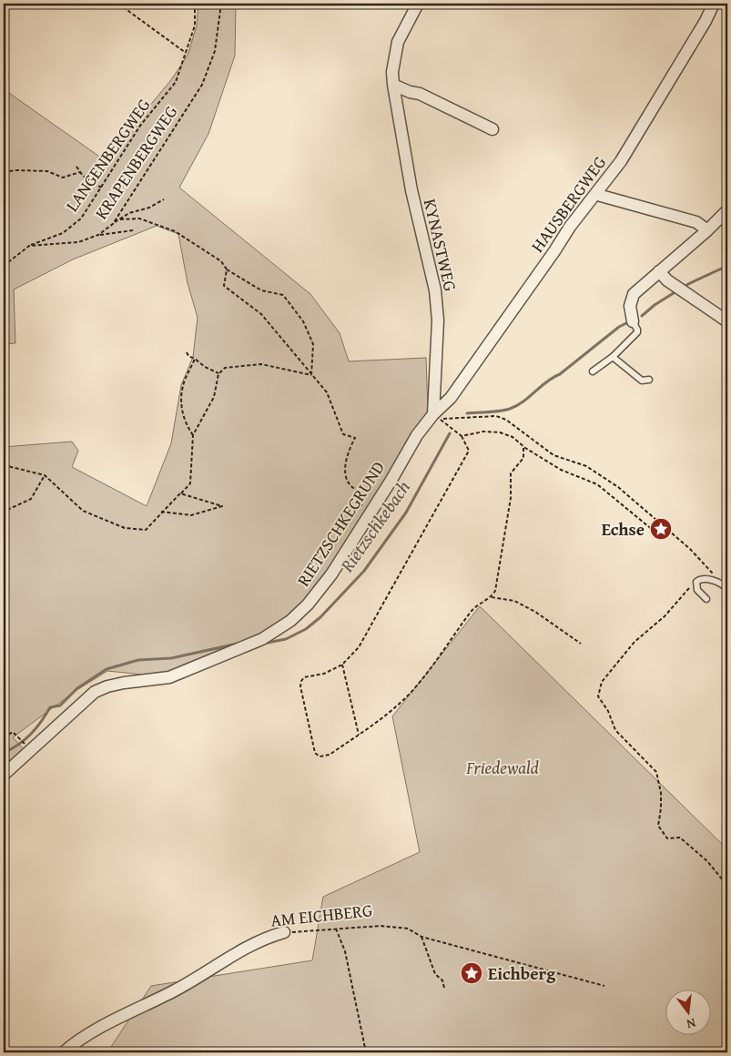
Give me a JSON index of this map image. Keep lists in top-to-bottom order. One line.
{"streets":{"street":["HAUSBERGWEG","KYNASTWEG","RIETZSCHKEGRUND","AM EICHBERG"],"path":["LANGENBERGWEG","KRAPENBERGWEG"]},"crossings":[["LANGENBERGWEG","KRAPENBERGWEG"],["HAUSBERGWEG","KYNASTWEG"],["HAUSBERGWEG","RIETZSCHKEGRUND"],["KYNASTWEG","RIETZSCHKEGRUND"]],"water":["Rietzschkebach"],"parks":["Friedewald"],"places":{"place":["Echse","Eichberg"]},"north":"bottom"}
